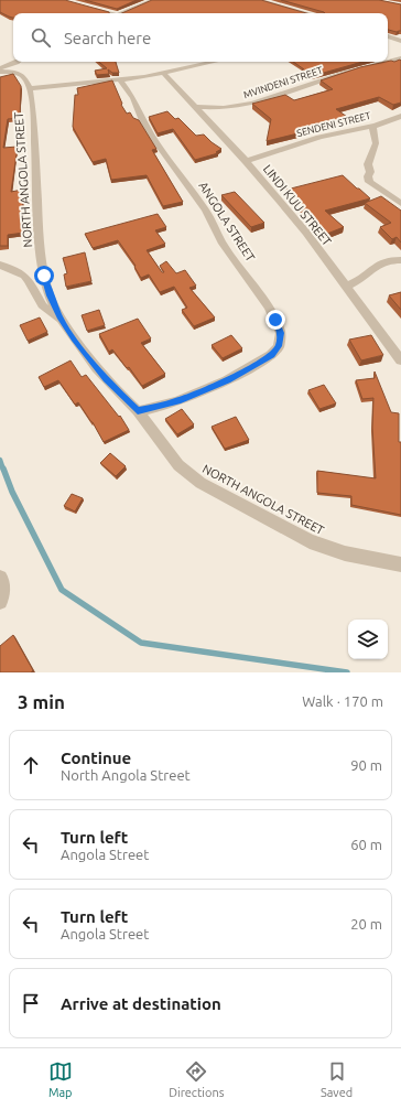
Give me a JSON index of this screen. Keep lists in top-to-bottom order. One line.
{"streets":{"street":["MVINDENI STREET","SENDENI STREET","NORTH ANGOLA STREET","LINDI KUU STREET","ANGOLA STREET"]},"crossings":[["MVINDENI STREET","LINDI KUU STREET"],["SENDENI STREET","LINDI KUU STREET"],["NORTH ANGOLA STREET","ANGOLA STREET"]],"page":{"search":"Search here","heading":["3 min","Walk · 170 m"],"list":[["Continue","North Angola Street","90 m"],["Turn left","Angola Street","60 m"],["Turn left","Angola Street","20 m"],"Arrive at destination"],"nav":["Map","Directions","Saved"]}}
